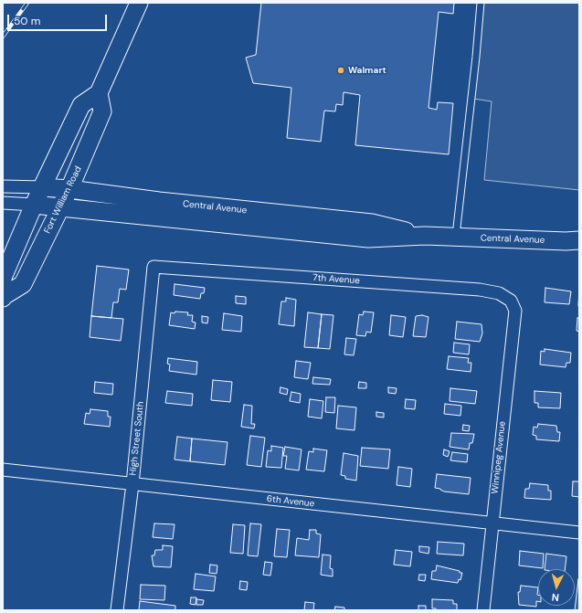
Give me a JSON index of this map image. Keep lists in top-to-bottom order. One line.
{"streets":{"main road":["Fort William Road","Central Avenue"],"street":["7th Avenue","High Street South","Winnipeg Avenue","6th Avenue"]},"crossings":[["Fort William Road","Central Avenue"],["7th Avenue","High Street South"],["7th Avenue","Winnipeg Avenue"],["High Street South","6th Avenue"],["Winnipeg Avenue","6th Avenue"]],"places":["Walmart"],"scale_bar":"50 m","north":"bottom"}
